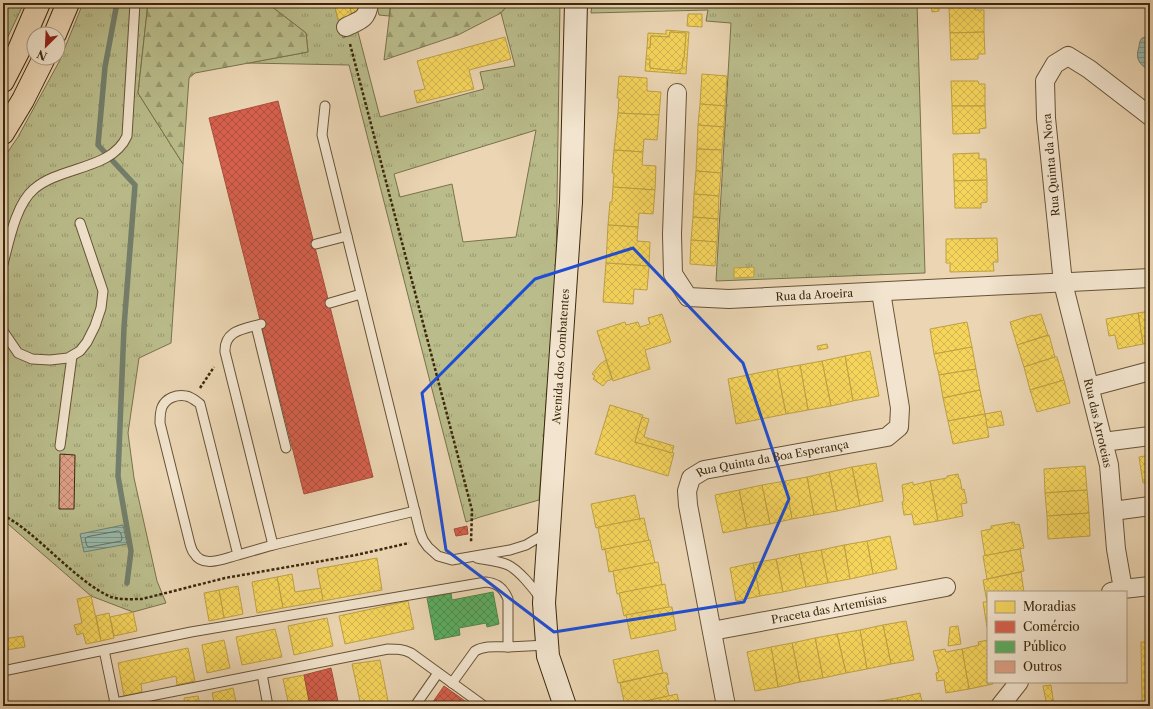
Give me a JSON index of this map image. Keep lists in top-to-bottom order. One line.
{"streets":{"street":["Rua Quinta da Nora","Rua da Aroeira","Avenida dos Combatentes","Rua das Arroteias","Rua Quinta da Boa Esperança","Praceta das Artemísias"]},"crossings":[["Rua Quinta da Nora","Rua da Aroeira"],["Rua Quinta da Nora","Rua das Arroteias"],["Rua da Aroeira","Rua das Arroteias"],["Rua da Aroeira","Rua Quinta da Boa Esperança"],["Rua Quinta da Boa Esperança","Praceta das Artemísias"]],"legend":["Moradias","Comércio","Público","Outros"],"north":"bottom left"}
